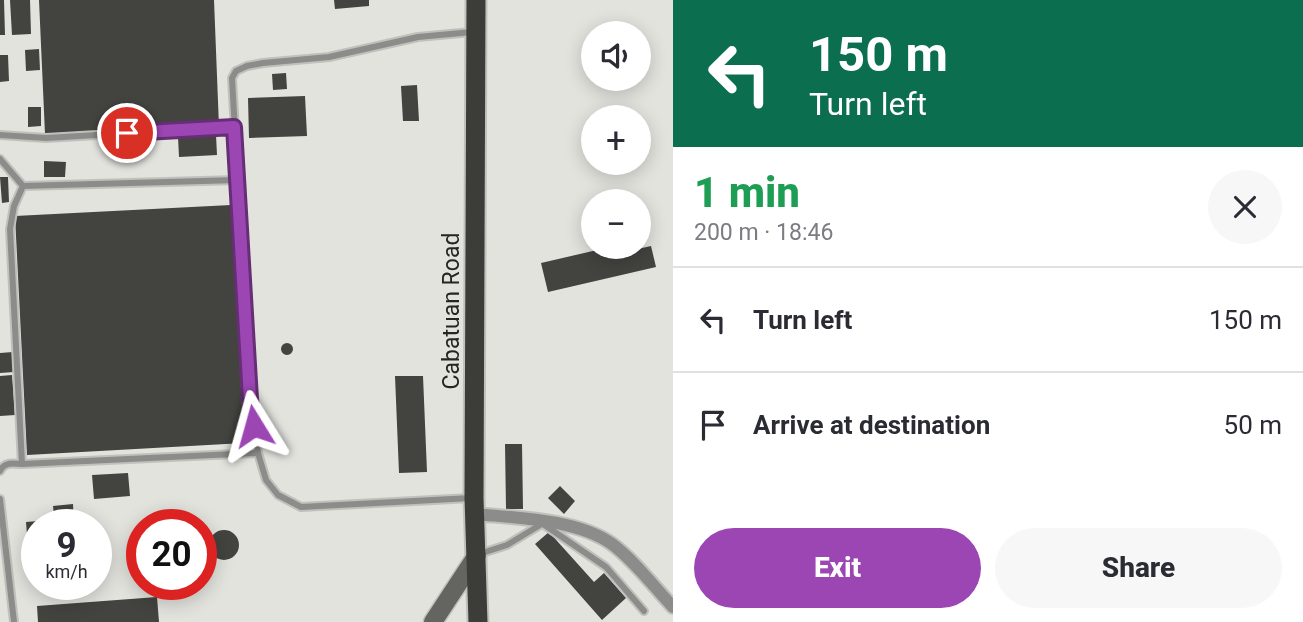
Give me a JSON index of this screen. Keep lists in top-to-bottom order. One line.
{"streets":{"highway":["Cabatuan Road"]},"page":{"turn":["150 m","Turn left"],"map_buttons":["+","−"],"heading":["1 min","200 m · 18:46"],"list":[{"name":"Turn left","value":"150 m"},{"name":"Arrive at destination","value":"50 m"}],"speed":"9 km/h","limit":"20","buttons":["Exit","Share"]}}
